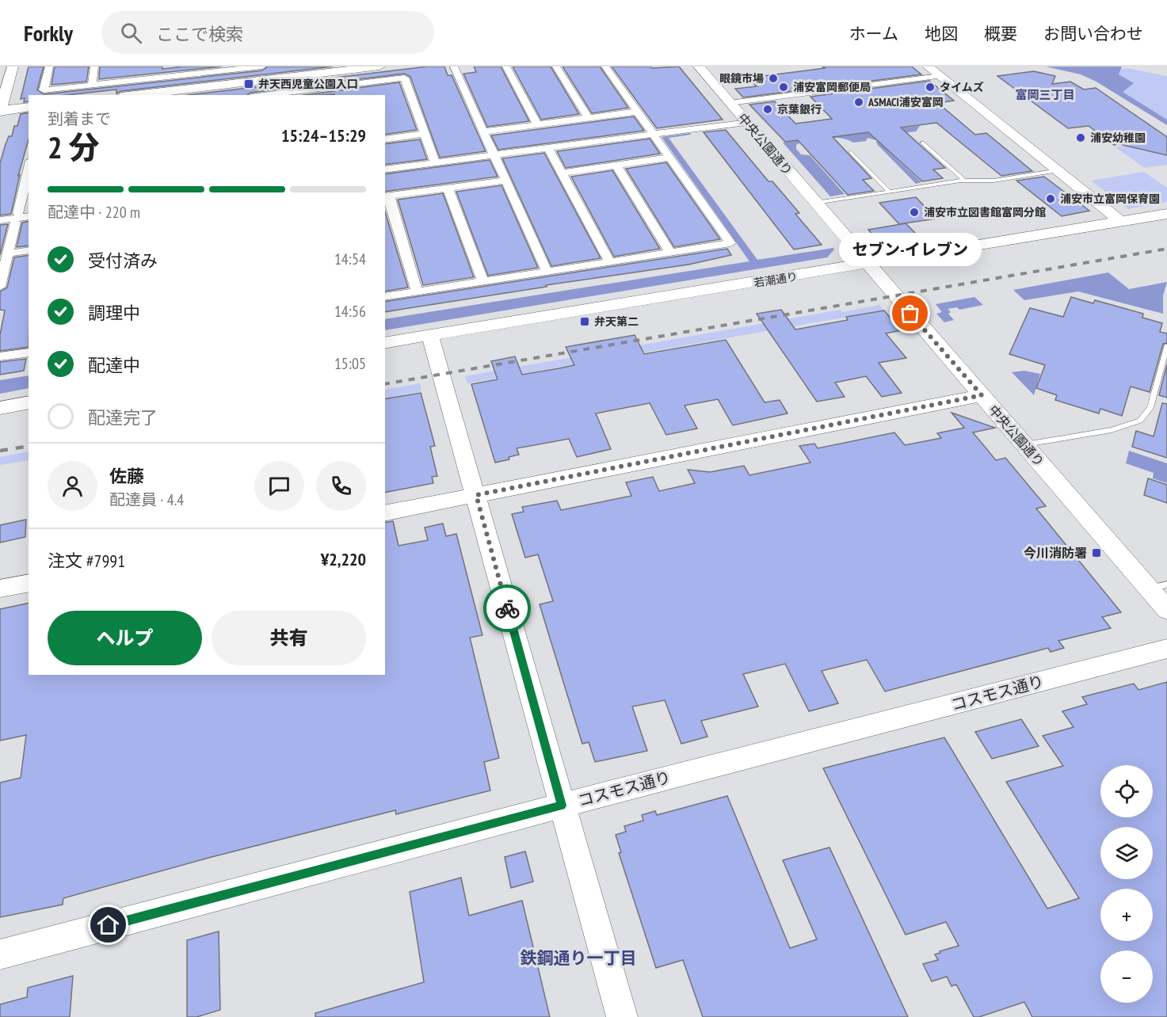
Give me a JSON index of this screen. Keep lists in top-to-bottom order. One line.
{"streets":{"street":["中央公園通り","若潮通り","コスモス通り"]},"crossings":[["中央公園通り","若潮通り"]],"districts":["富岡三丁目","鉄鋼通り一丁目"],"places":{"other":["眼鏡市場","浦安富岡郵便局","タイムズ","ASMACI浦安富岡","京葉銀行","浦安幼稚園","浦安市立富岡保育園","浦安市立図書館富岡分館","セブン-イレブン"],"transit":["弁天西児童公園入口","弁天第二","今川消防署"]},"page":{"header":"Forkly","search":"ここで検索","nav":["ホーム","地図","概要","お問い合わせ"],"heading":["2 分","到着まで","15:24–15:29"],"panel":["佐藤","配達員 · 4.4","注文 #7991","¥2,220"],"bar":"配達中 · 220 m","bubble":"セブン-イレブン","list":[["受付済み","14:54"],["調理中","14:56"],["配達中","15:05"],"配達完了"],"buttons":["ヘルプ","共有"],"map_buttons":["+","−"]}}
